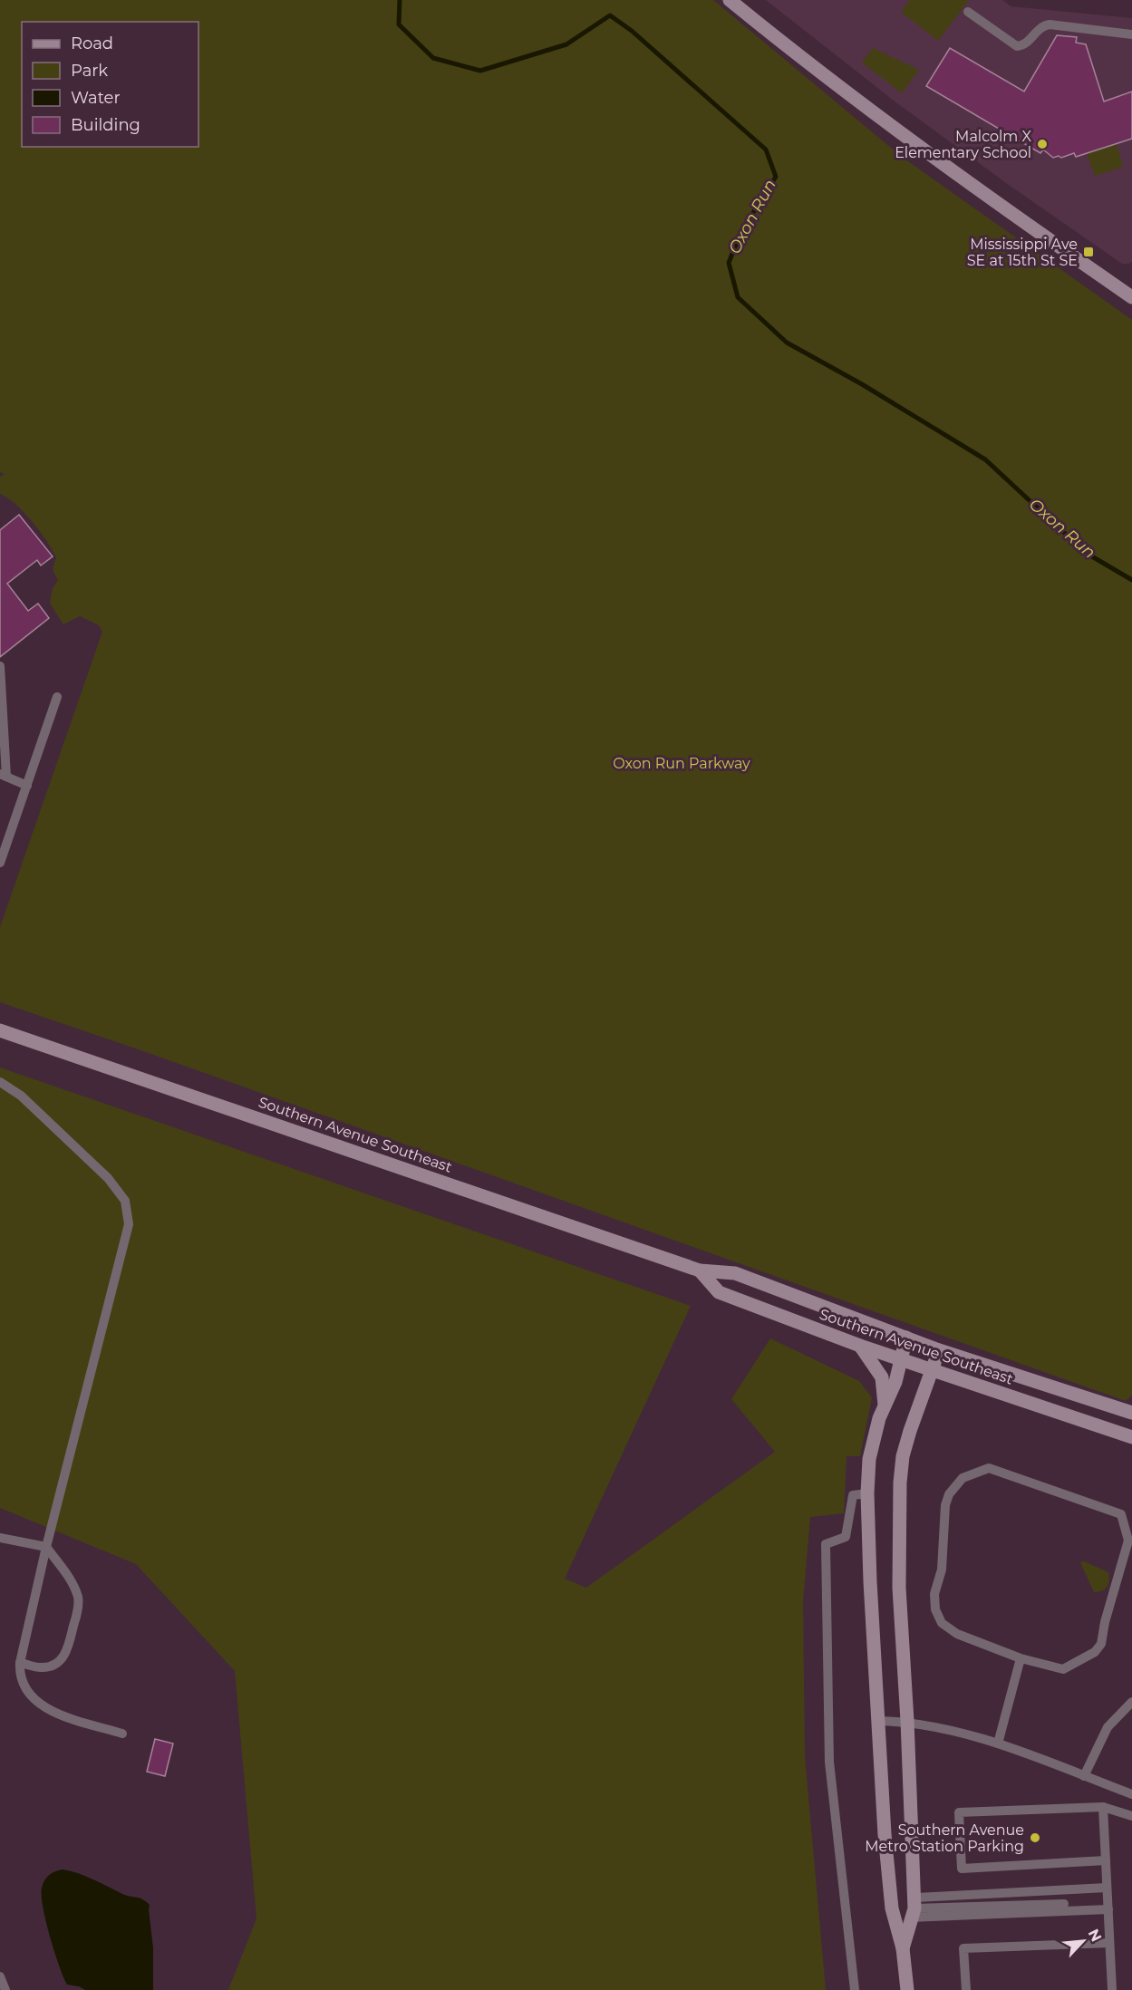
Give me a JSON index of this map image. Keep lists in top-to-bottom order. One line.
{"streets":{"main road":["Southern Avenue Southeast"]},"water":["Oxon Run"],"parks":["Oxon Run Parkway"],"places":{"other":["Malcolm X Elementary School","Southern Avenue Metro Station Parking"],"transit":["Mississippi Ave SE at 15th St SE"]},"legend":["Road","Park","Water","Building"],"north":"top right"}
